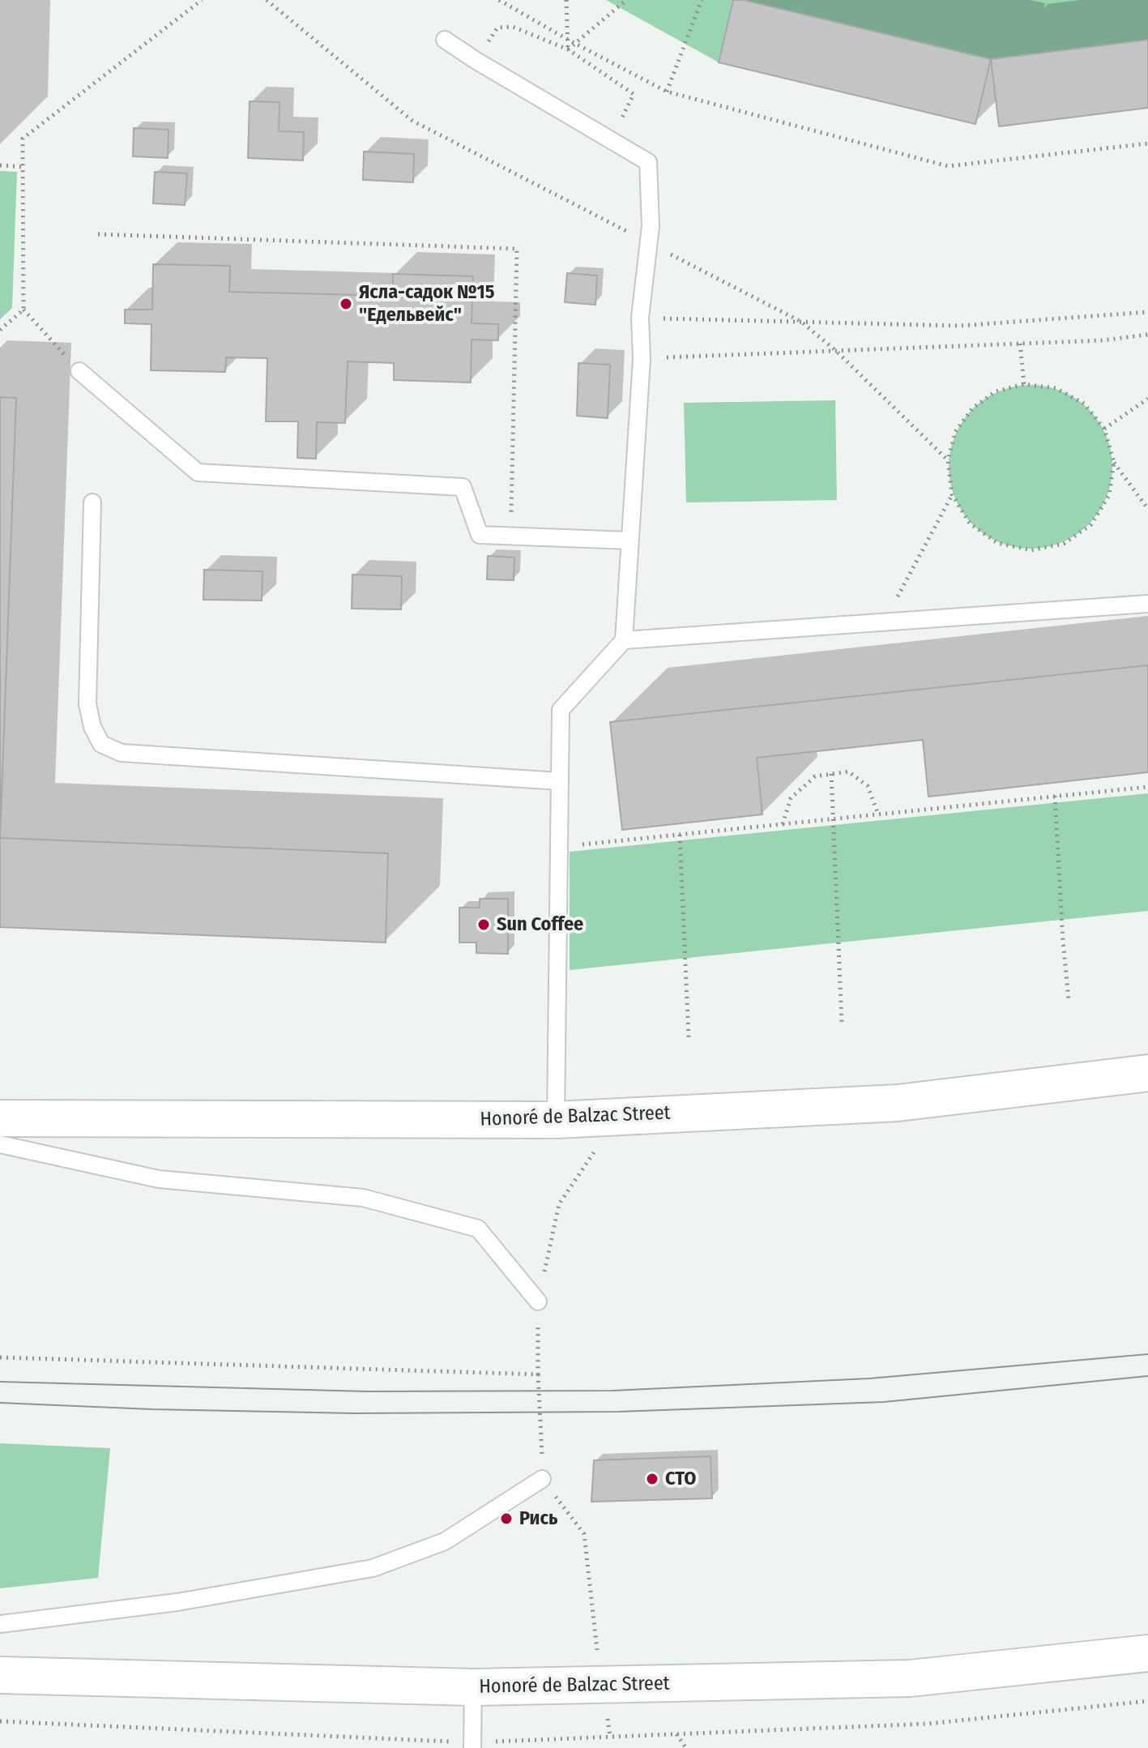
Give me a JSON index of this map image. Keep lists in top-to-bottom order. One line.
{"streets":{"street":["Honoré de Balzac Street"]},"places":["Ясла-садок №15 \"Едельвейс\"","Sun Coffee","СТО","Рись"]}
